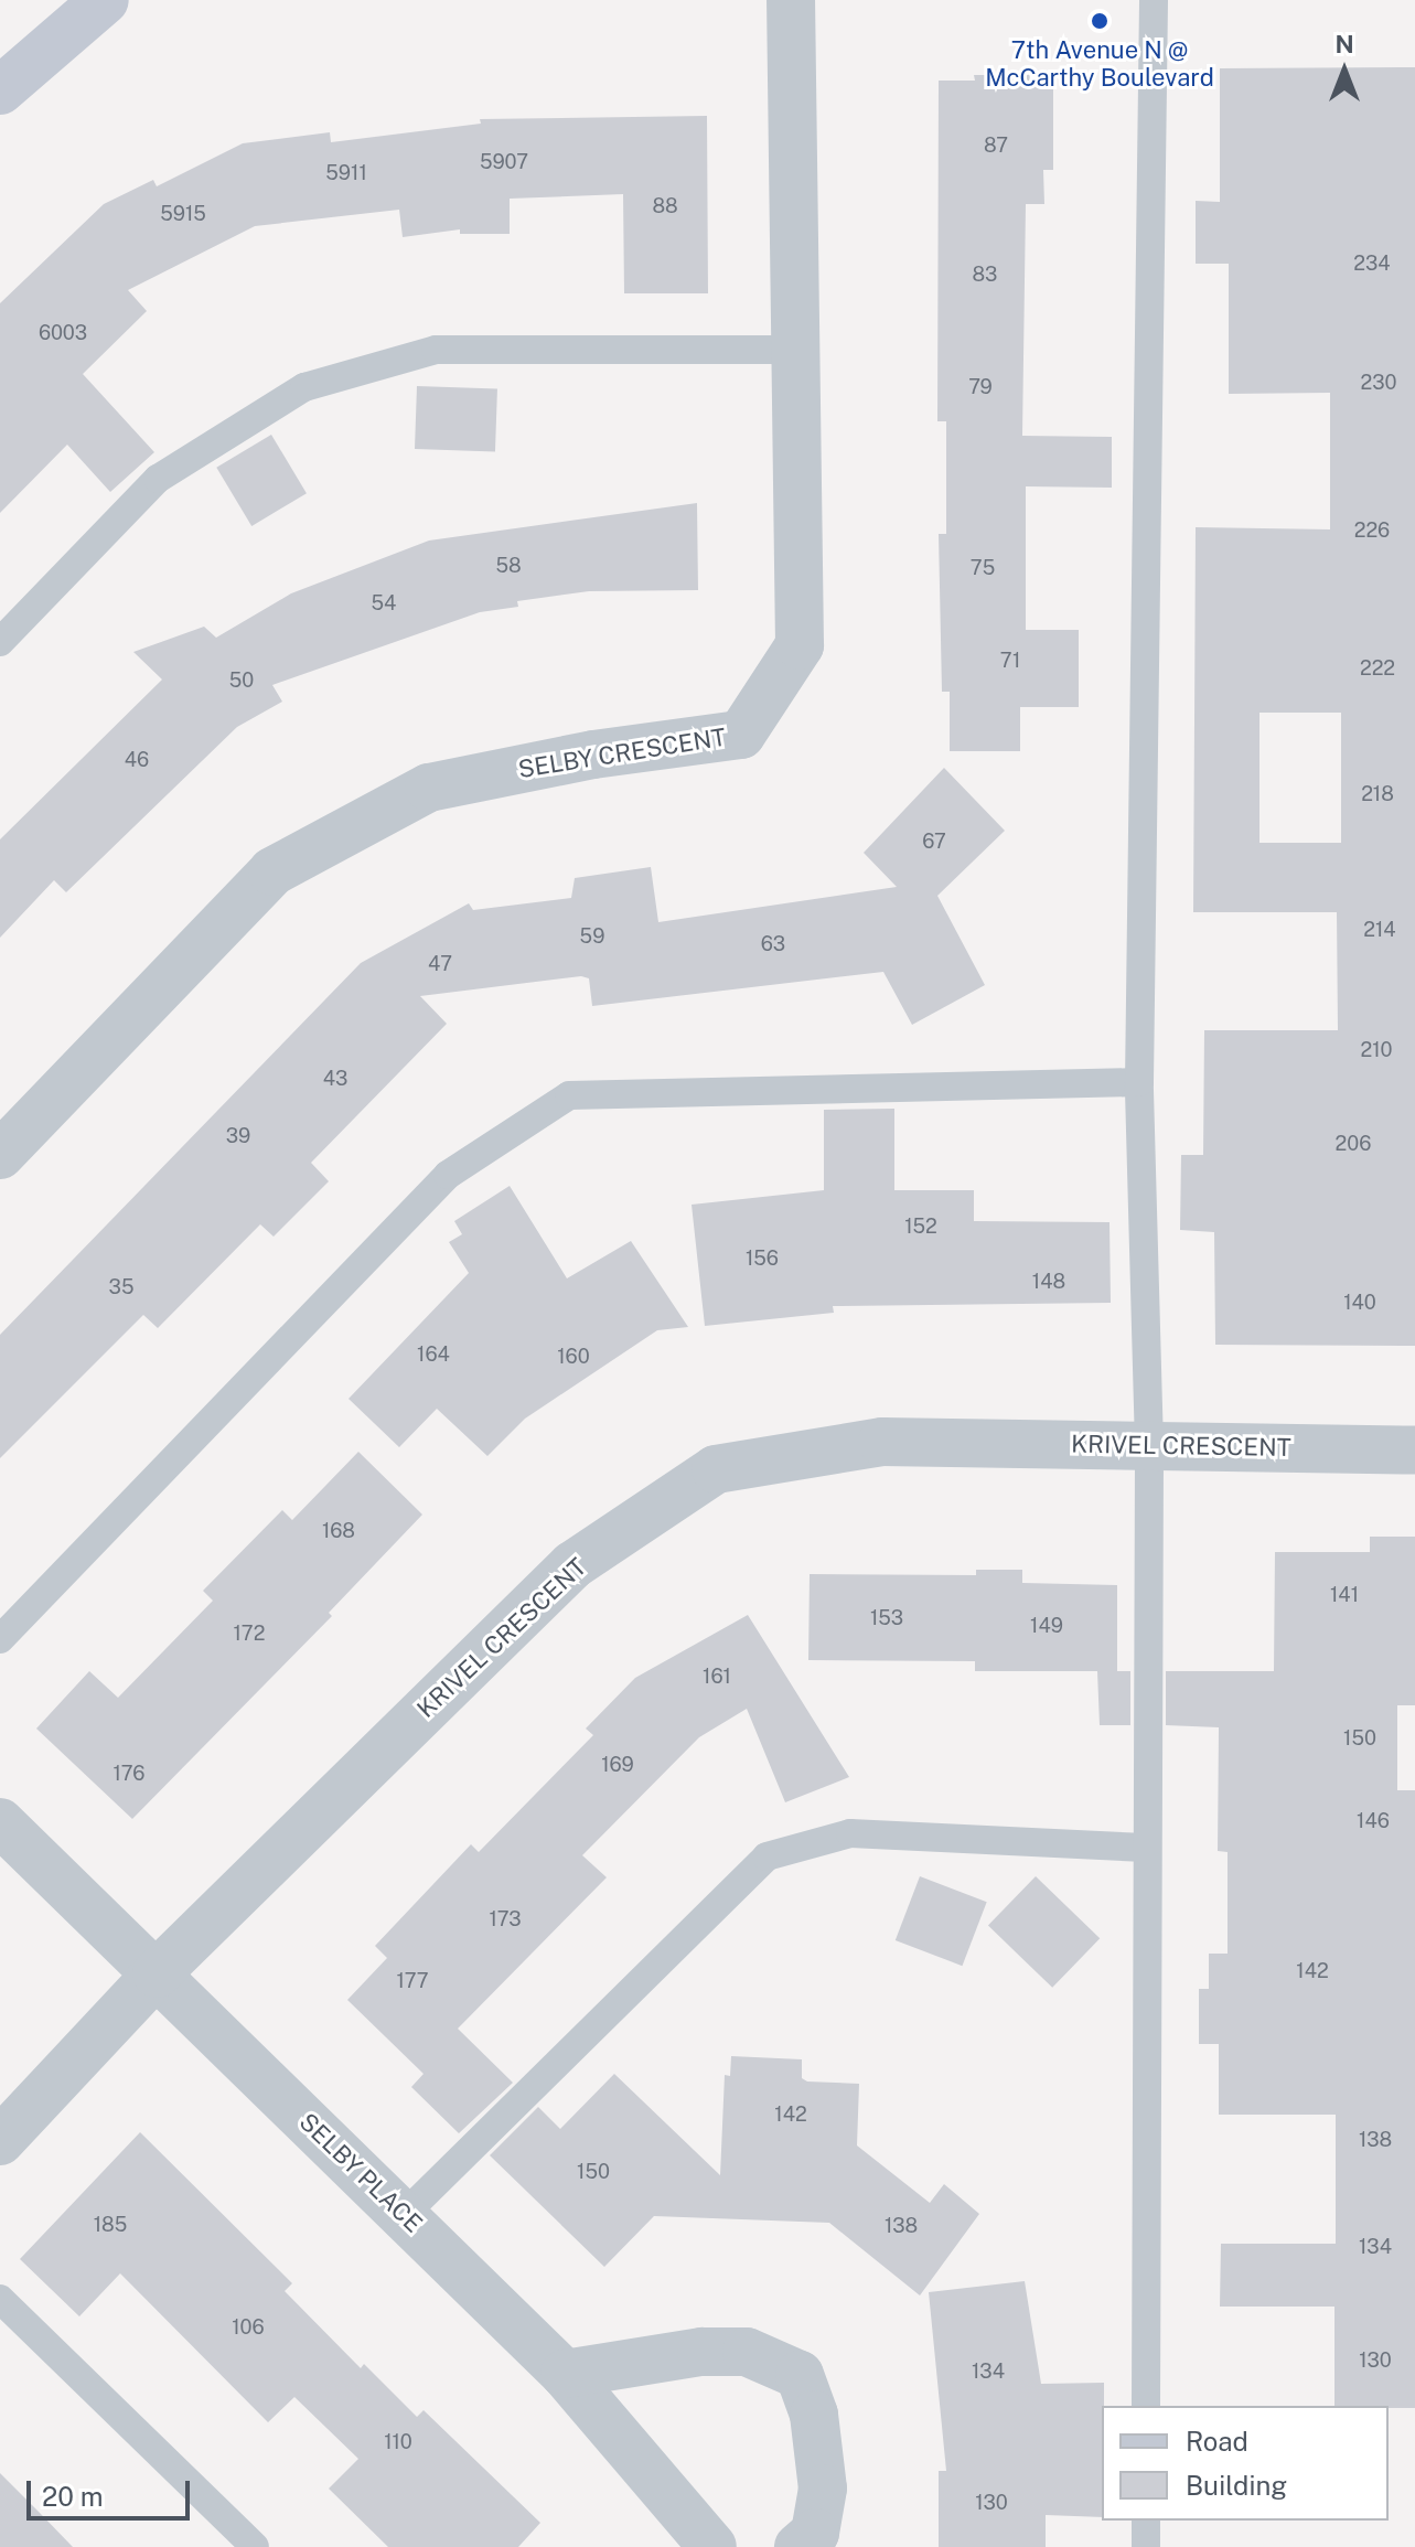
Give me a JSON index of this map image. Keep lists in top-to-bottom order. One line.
{"streets":{"street":["SELBY CRESCENT","KRIVEL CRESCENT","SELBY PLACE"]},"crossings":[["KRIVEL CRESCENT","SELBY PLACE"]],"places":["7th Avenue N @ McCarthy Boulevard"],"house_numbers":["87","5907","5911","88","5915","234","83","6003","230","79","226","58","75","54","71","222","50","46","218","67","214","59","63","47","210","43","39","206","152","156","148","35","140","164","160","168","141","153","149","172","161","150","169","176","146","173","142","177","142","138","150","185","138","134","106","130","134","110","130"],"legend":["Road","Building"],"scale_bar":"20 m","north":"top"}
